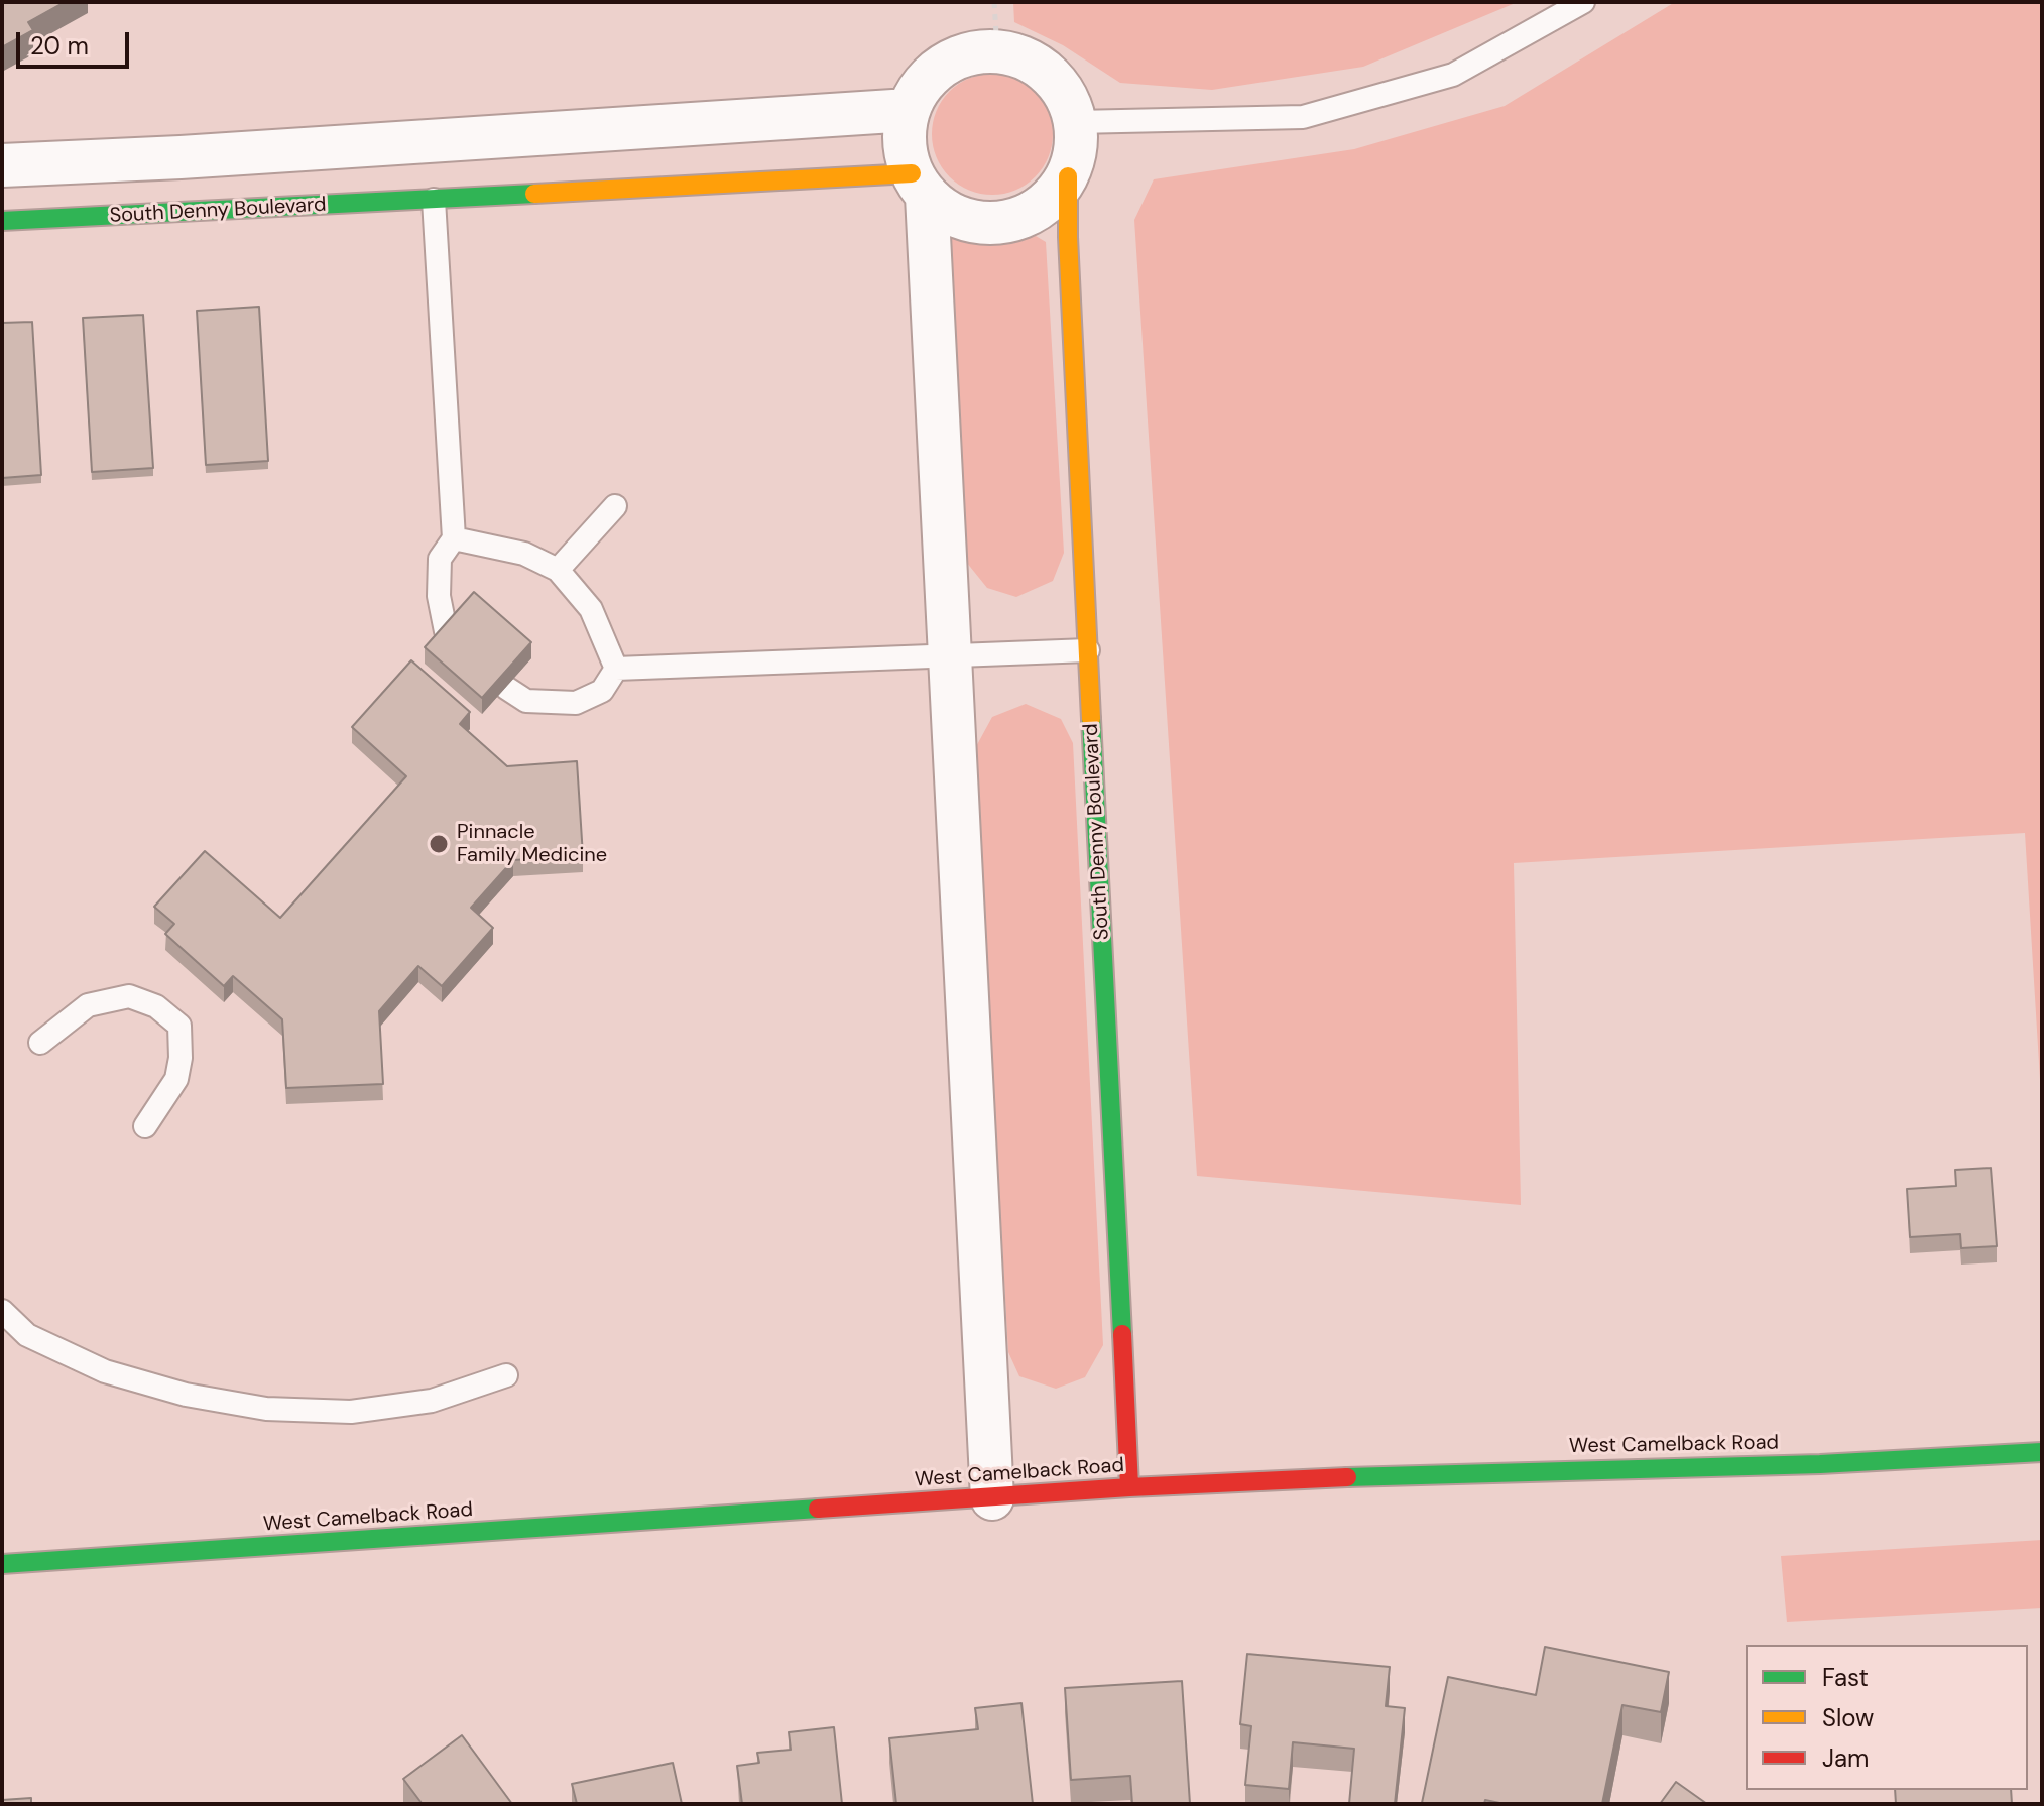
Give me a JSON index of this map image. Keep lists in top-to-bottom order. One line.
{"streets":{"street":["South Denny Boulevard","West Camelback Road"]},"crossings":[["South Denny Boulevard","West Camelback Road"]],"places":["Pinnacle Family Medicine"],"legend":["Fast","Slow","Jam"],"scale_bar":"20 m"}
